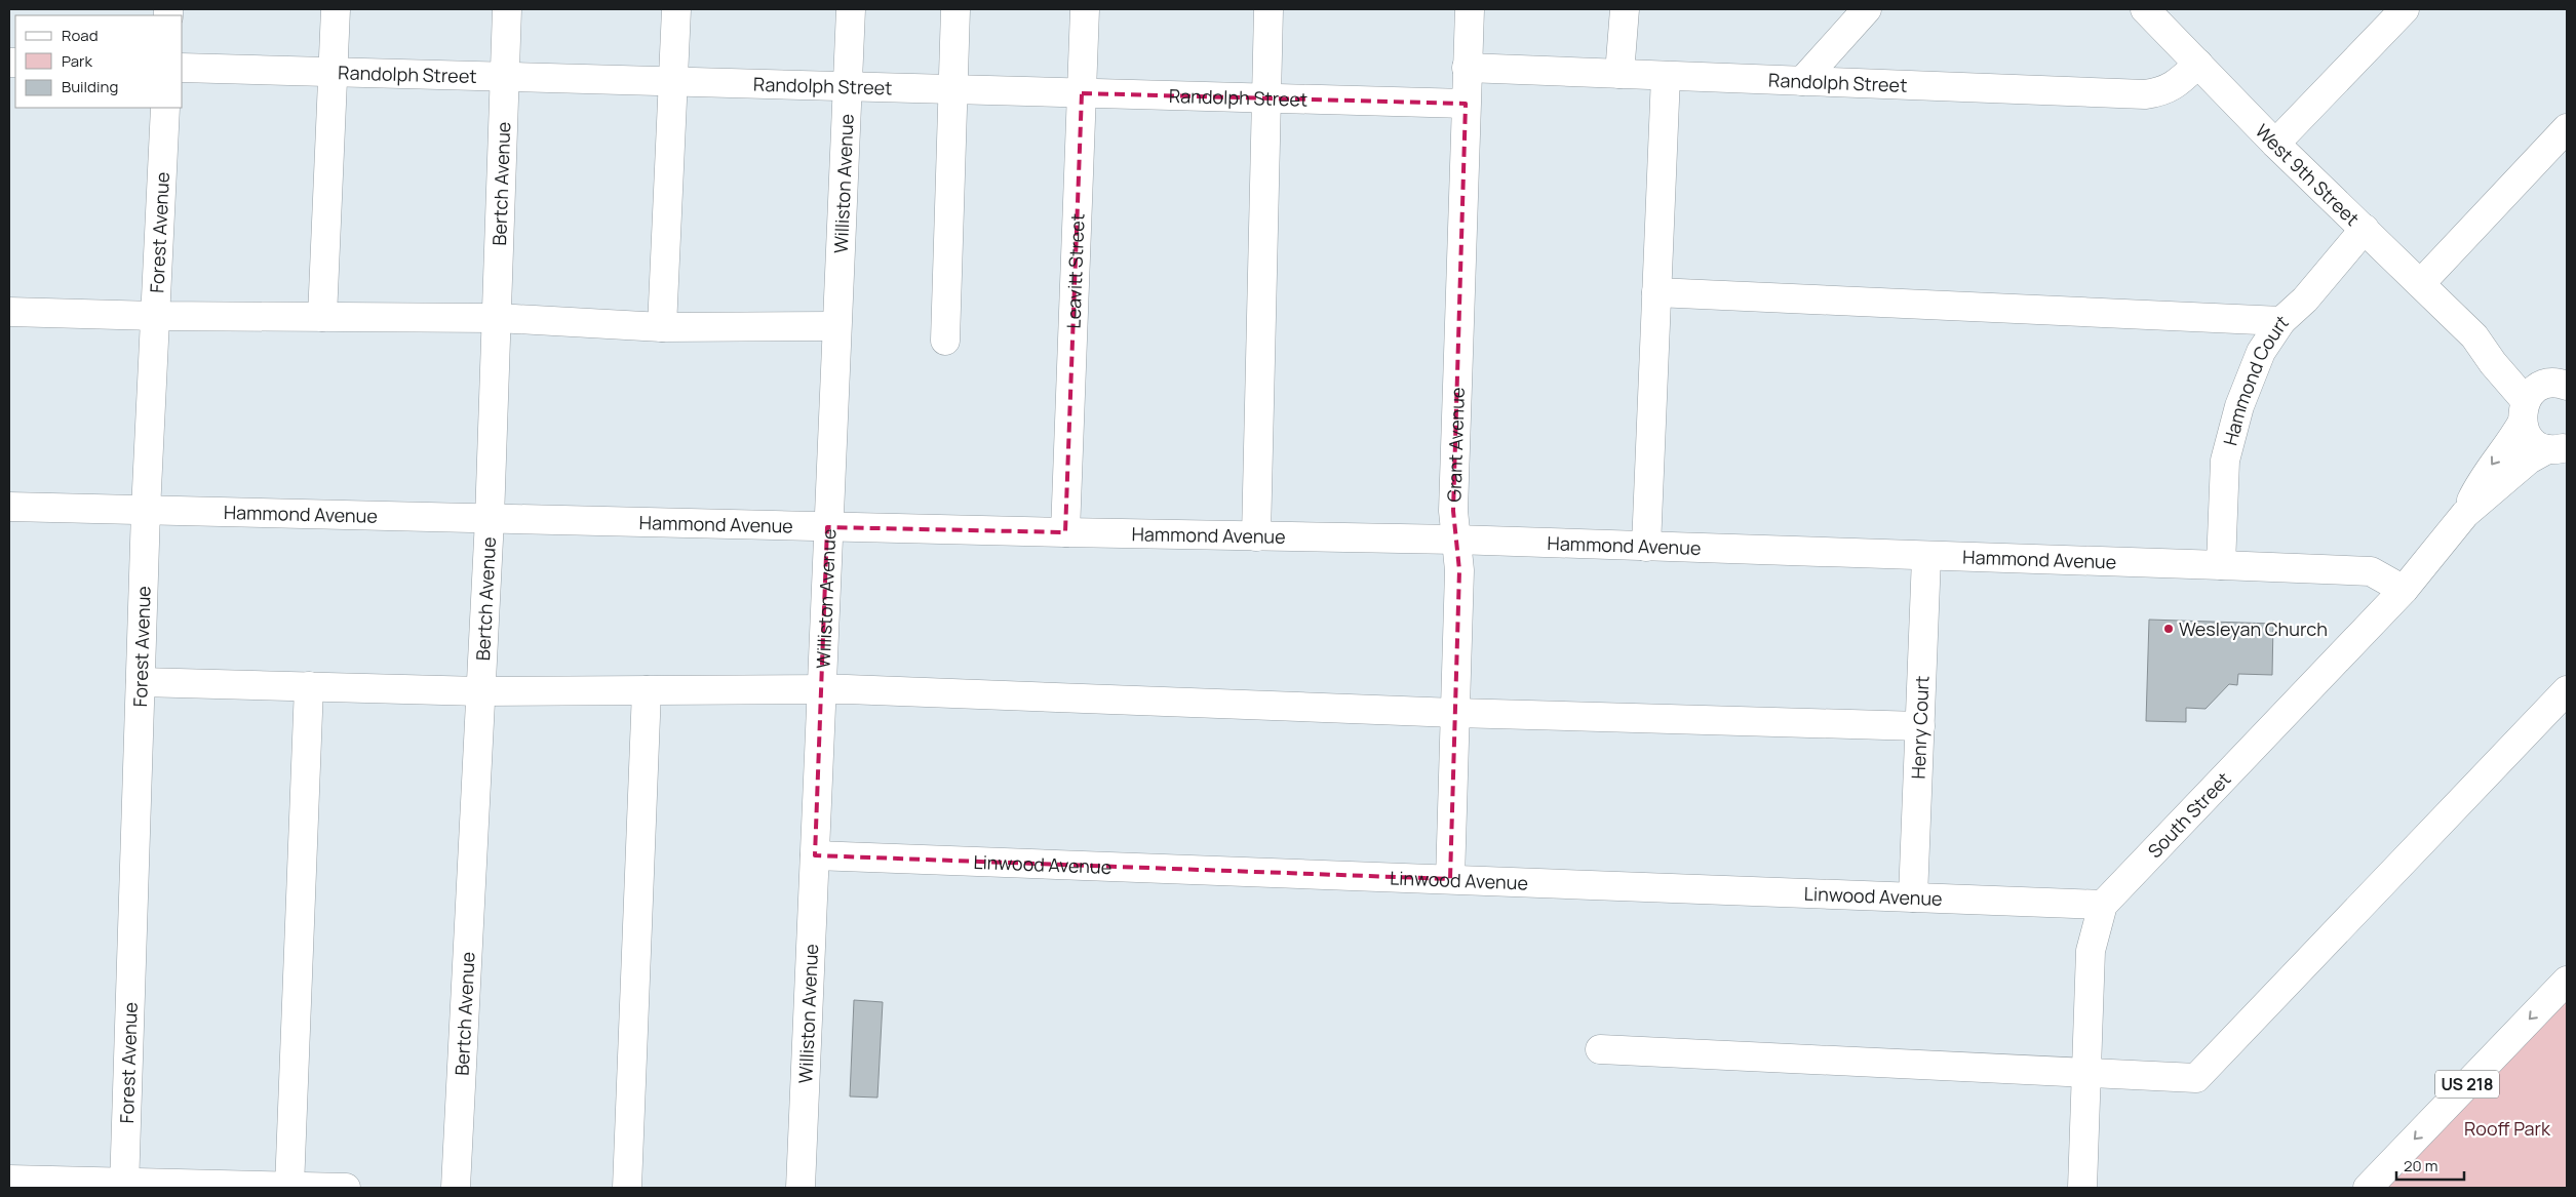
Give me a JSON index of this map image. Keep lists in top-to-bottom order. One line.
{"streets":{"main road":["Randolph Street","West 9th Street","Bertch Avenue","Williston Avenue","Forest Avenue","Leavitt Street","Hammond Court","Grant Avenue","Hammond Avenue","Henry Court","South Street","Linwood Avenue","US 218"]},"crossings":[["Randolph Street","West 9th Street"],["Randolph Street","Bertch Avenue"],["Randolph Street","Williston Avenue"],["Randolph Street","Leavitt Street"],["Randolph Street","Grant Avenue"],["West 9th Street","Hammond Court"],["West 9th Street","South Street"],["Bertch Avenue","Hammond Avenue"],["Williston Avenue","Hammond Avenue"],["Williston Avenue","Linwood Avenue"],["Forest Avenue","Hammond Avenue"],["Leavitt Street","Hammond Avenue"],["Hammond Court","Hammond Avenue"],["Grant Avenue","Hammond Avenue"],["Grant Avenue","Linwood Avenue"],["Hammond Avenue","Henry Court"],["Hammond Avenue","South Street"],["Henry Court","Linwood Avenue"],["South Street","Linwood Avenue"]],"parks":["Rooff Park"],"places":["Wesleyan Church"],"legend":["Road","Park","Building"],"scale_bar":"20 m"}
